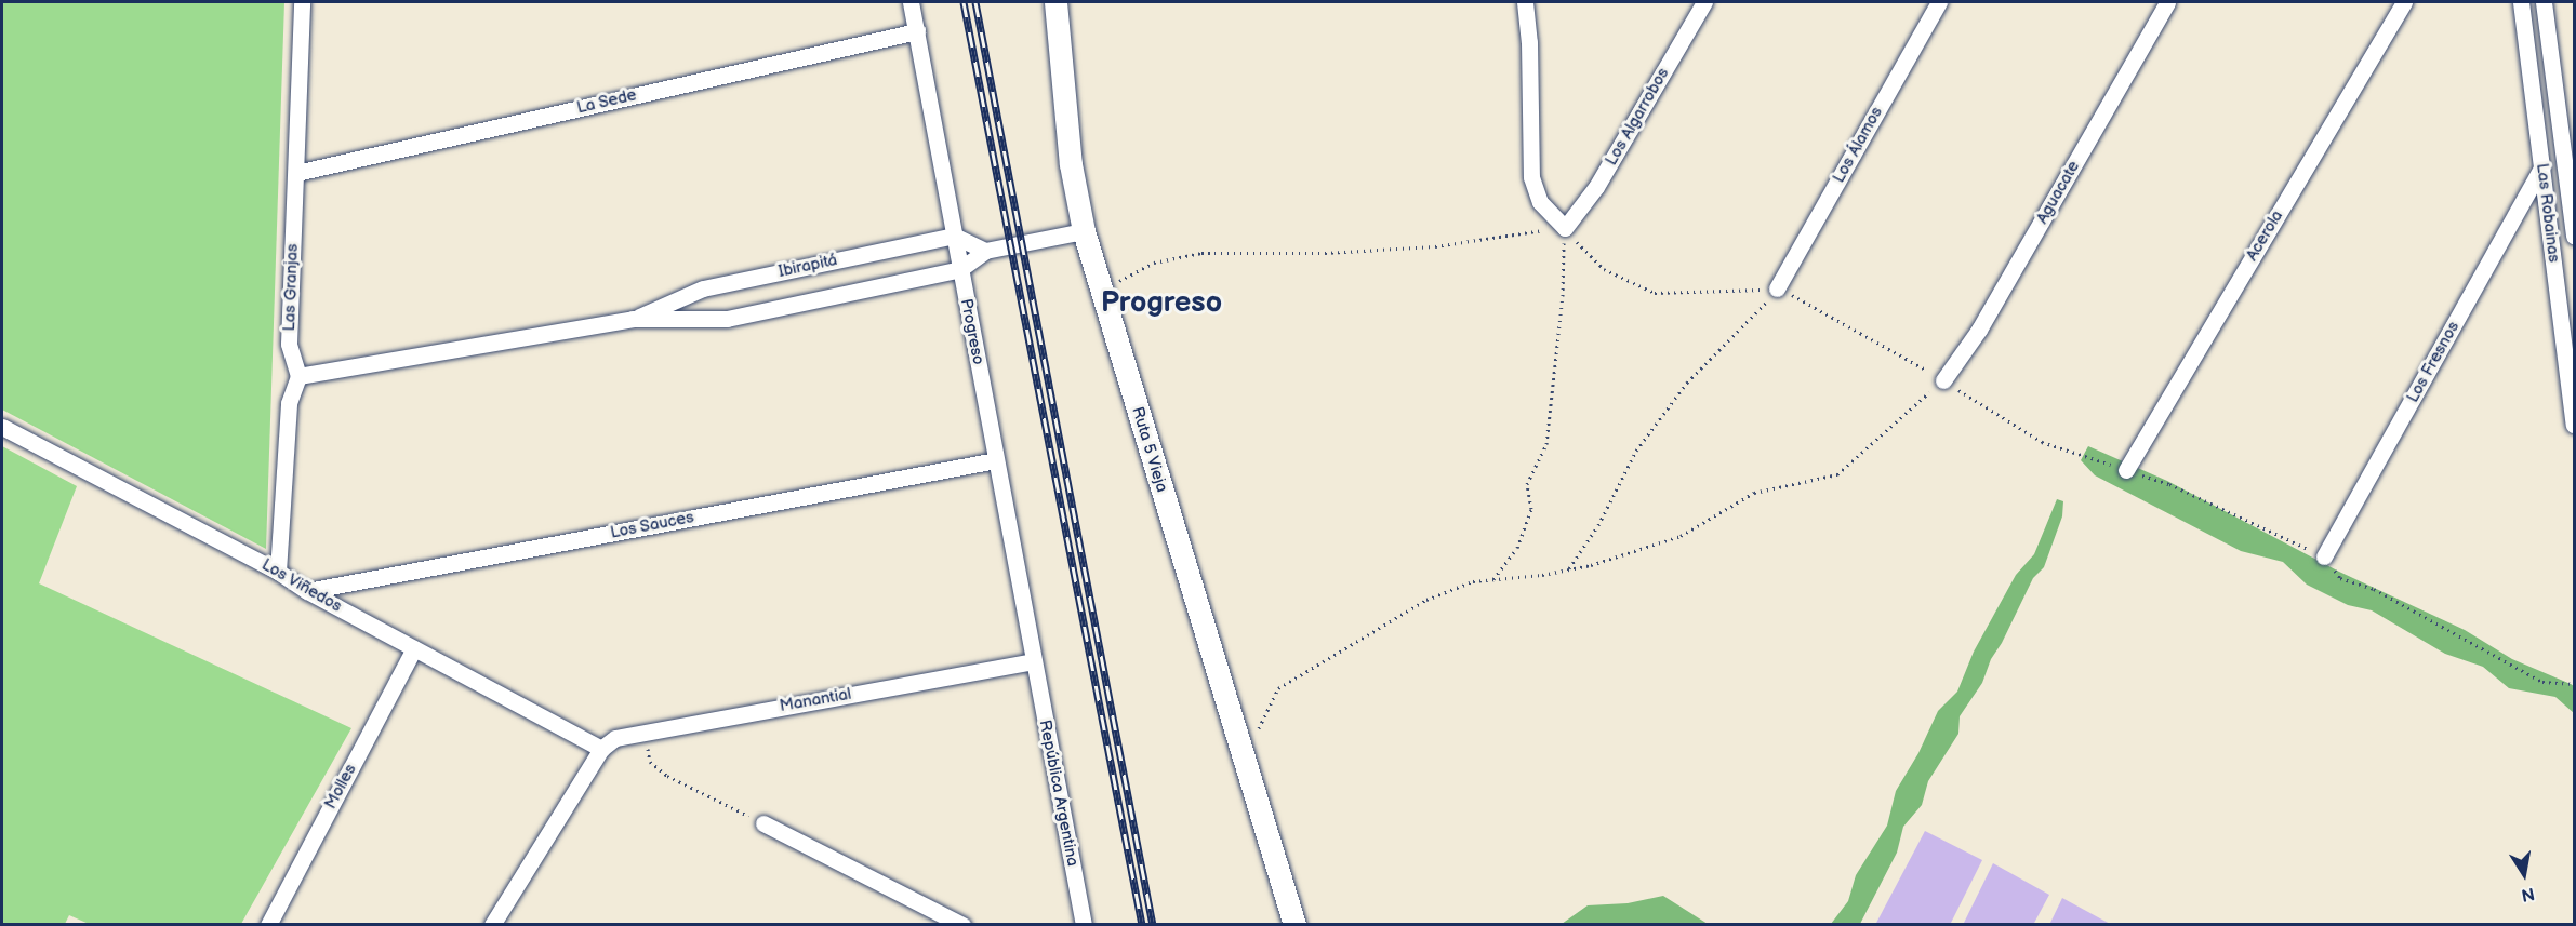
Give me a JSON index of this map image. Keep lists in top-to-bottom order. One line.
{"streets":{"street":["La Sede","Los Algarrobos","Los Álamos","Aguacate","Las Robainas","Acerola","Ibirapitá","Las Granjas","Progreso","Los Fresnos","Ruta 5 Vieja","Los Sauces","Los Viñedos","Manantial","Molles","República Argentina"]},"crossings":[["La Sede","Las Granjas"],["La Sede","Progreso"],["Las Robainas","Los Fresnos"],["Ibirapitá","Las Granjas"],["Ibirapitá","Progreso"],["Ibirapitá","Ruta 5 Vieja"],["Progreso","Los Sauces"],["Progreso","Manantial"],["Progreso","República Argentina"],["Los Sauces","Los Viñedos"],["Los Viñedos","Manantial"],["Los Viñedos","Molles"],["Manantial","República Argentina"]],"districts":["Progreso"],"north":"bottom"}
